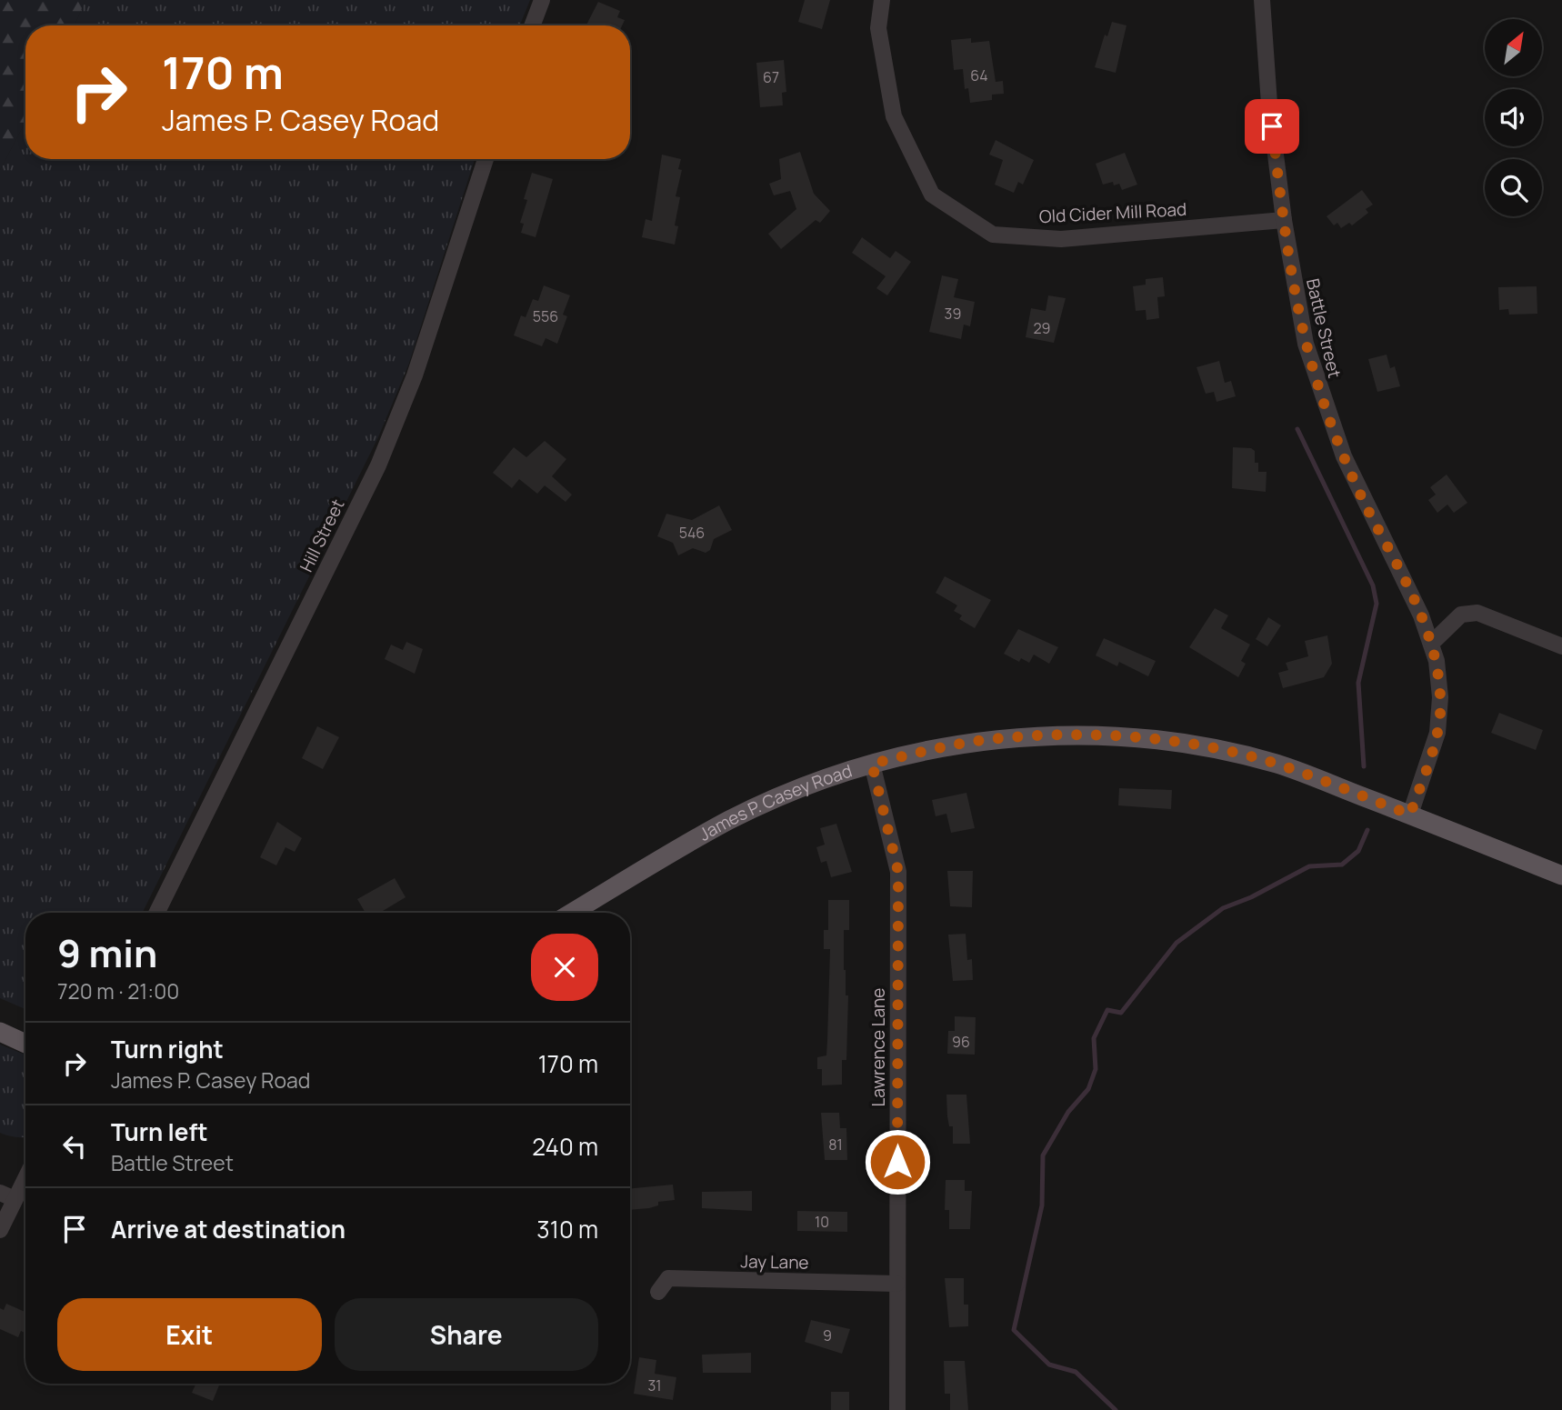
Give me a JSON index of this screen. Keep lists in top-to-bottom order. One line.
{"streets":{"main road":["James P. Casey Road"],"street":["Old Cider Mill Road","Battle Street","Hill Street","Lawrence Lane","Jay Lane"]},"crossings":[["Old Cider Mill Road","Battle Street"],["Battle Street","James P. Casey Road"],["James P. Casey Road","Lawrence Lane"],["Lawrence Lane","Jay Lane"]],"house_numbers":["64","67","39","556","29","546","96","81","10","9","31"],"north":"top right","page":{"turn":["170 m","James P. Casey Road"],"heading":["9 min","720 m · 21:00"],"list":[{"name":"Turn right","note":"James P. Casey Road","value":"170 m"},{"name":"Turn left","note":"Battle Street","value":"240 m"},{"name":"Arrive at destination","value":"310 m"}],"buttons":["Exit","Share"]}}
